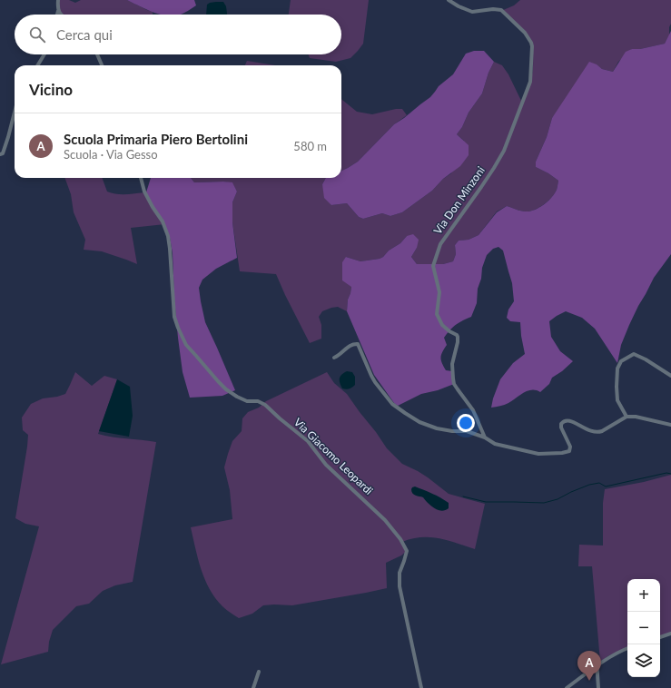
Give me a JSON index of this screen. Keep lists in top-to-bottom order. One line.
{"streets":{"street":["Via Don Minzoni","Via Giacomo Leopardi"]},"page":{"search":"Cerca qui","heading":"Vicino","list":[{"mark":"A","name":"Scuola Primaria Piero Bertolini","note":"Scuola · Via Gesso","value":"580 m"}],"map_buttons":["+","−"],"pins":"A"}}
